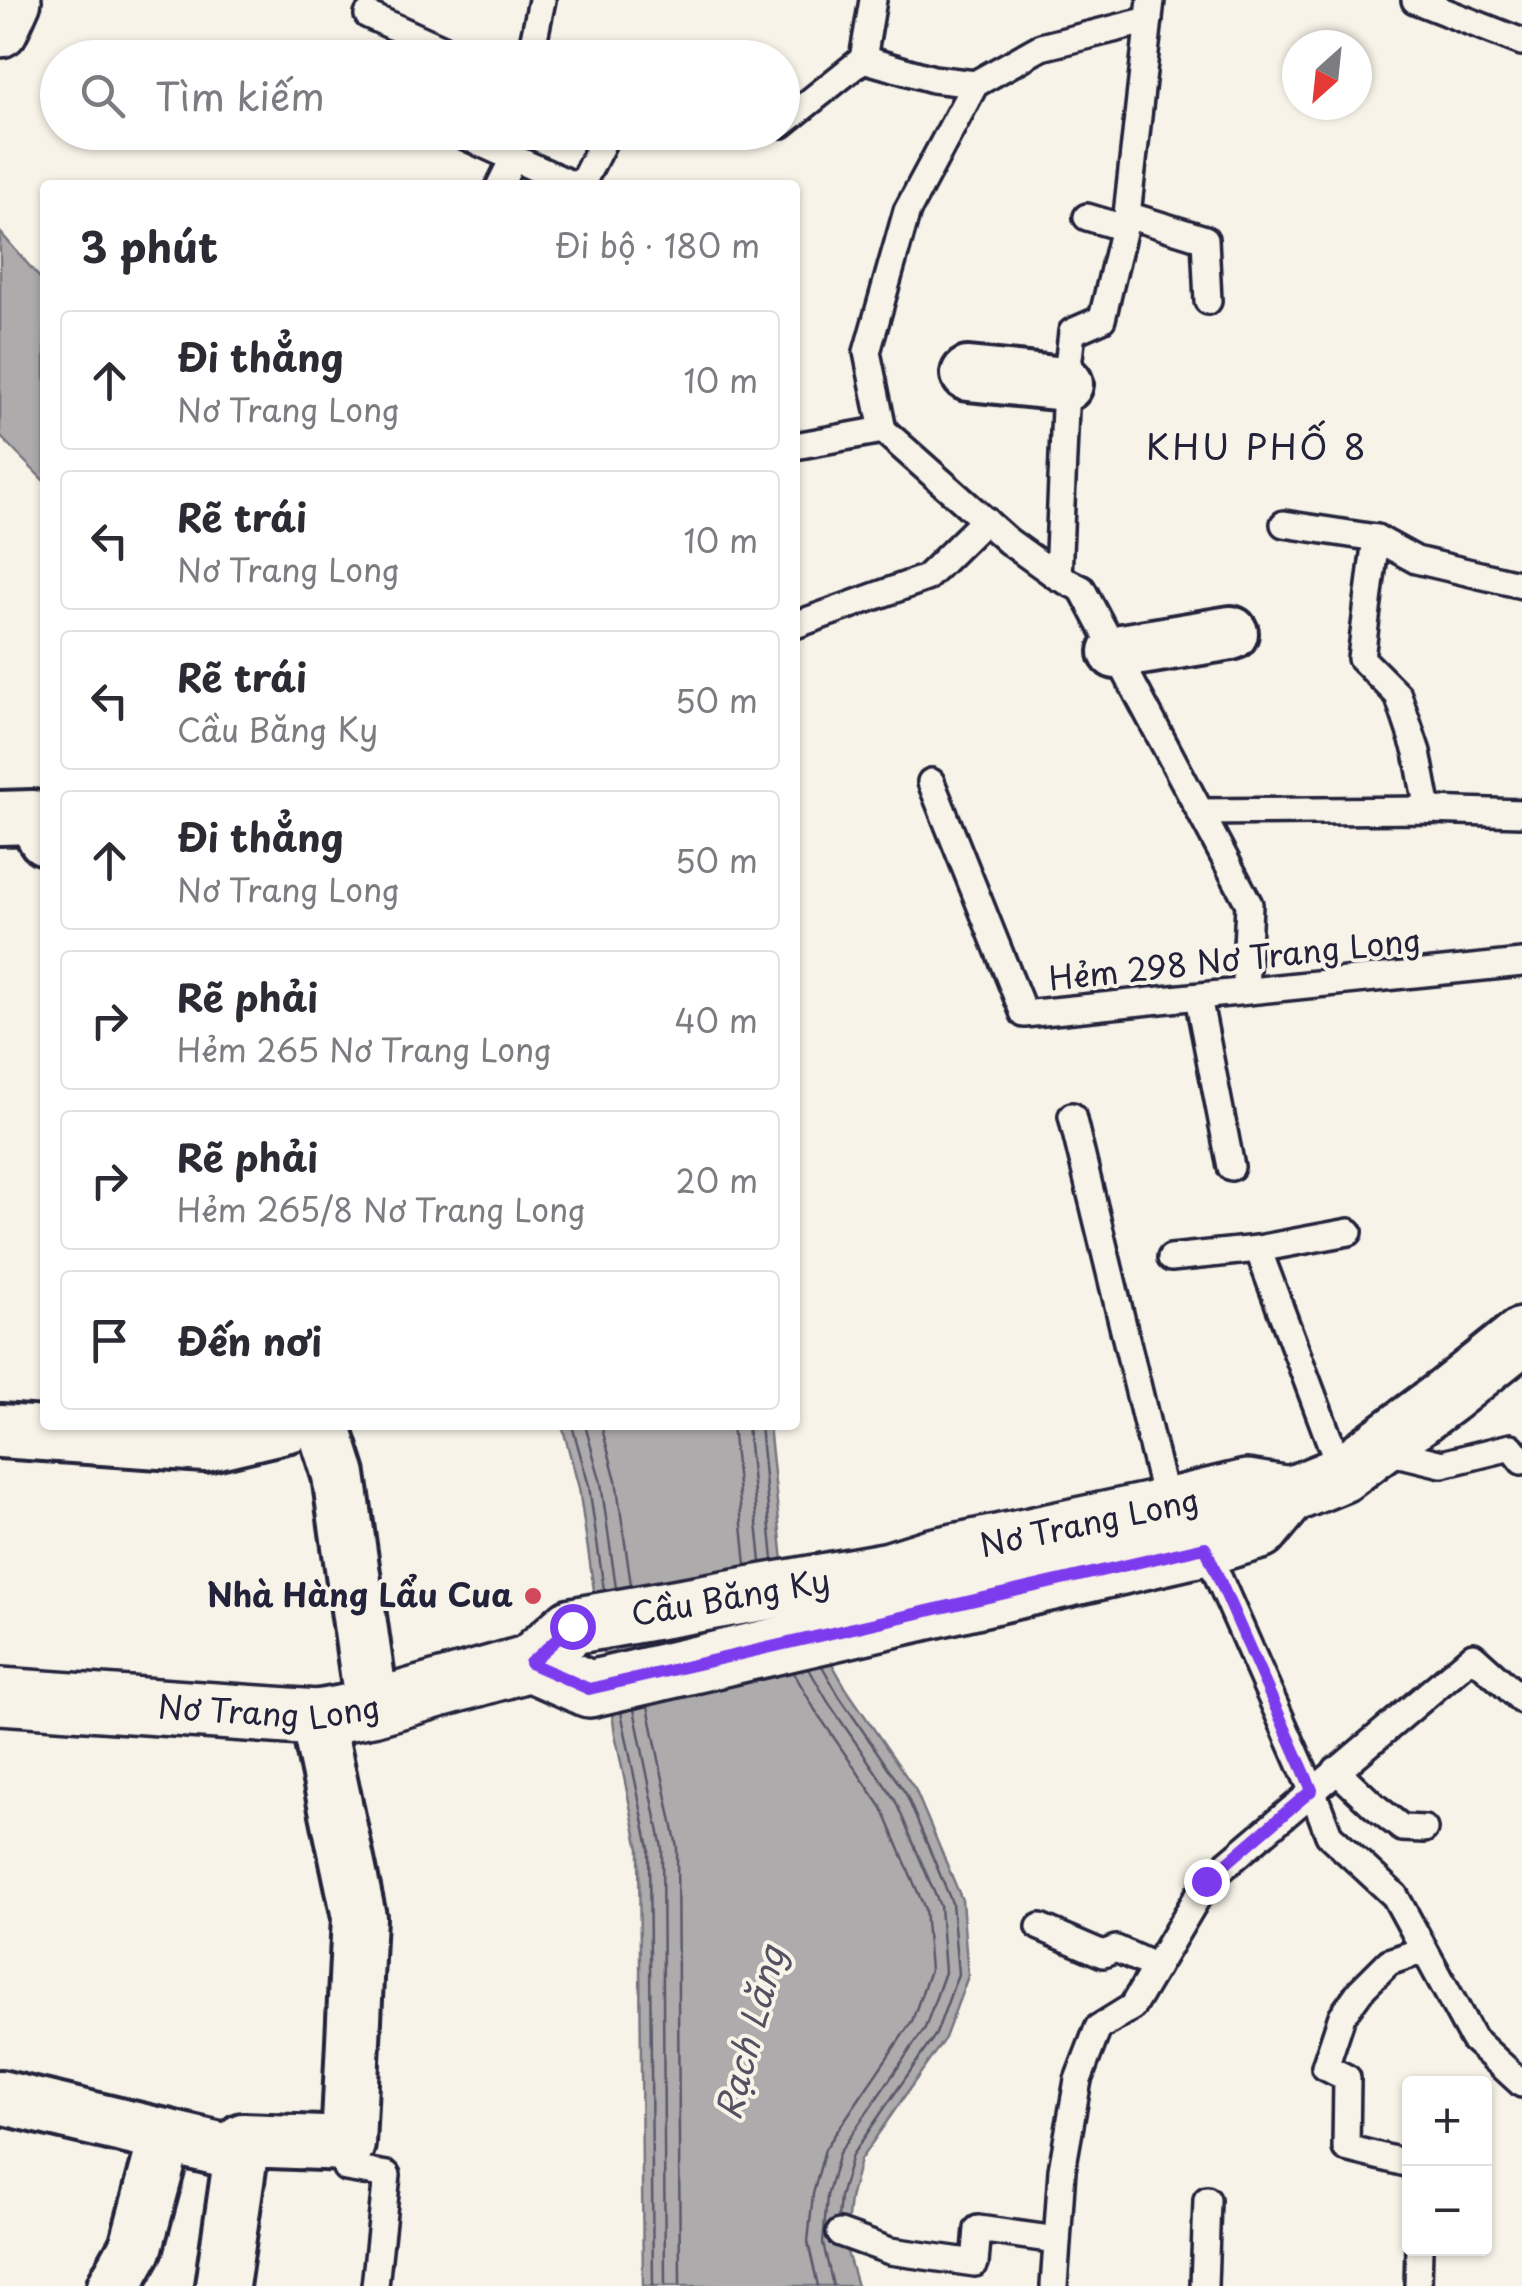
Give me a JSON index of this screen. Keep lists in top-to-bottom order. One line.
{"streets":{"main road":["Nơ Trang Long","Cầu Băng Ky"],"lane":["Hẻm 298 Nơ Trang Long"]},"crossings":[["Nơ Trang Long","Cầu Băng Ky"]],"districts":["KHU PHỐ 8"],"water":["Rạch Lăng"],"places":["Nhà Hàng Lẩu Cua"],"north":"bottom left","page":{"search":"Tìm kiếm","heading":["3 phút","Đi bộ · 180 m"],"list":[["Đi thẳng","Nơ Trang Long","10 m"],["Rẽ trái","Nơ Trang Long","10 m"],["Rẽ trái","Cầu Băng Ky","50 m"],["Đi thẳng","Nơ Trang Long","50 m"],["Rẽ phải","Hẻm 265 Nơ Trang Long","40 m"],["Rẽ phải","Hẻm 265/8 Nơ Trang Long","20 m"],"Đến nơi"],"map_buttons":["+","−"]}}
